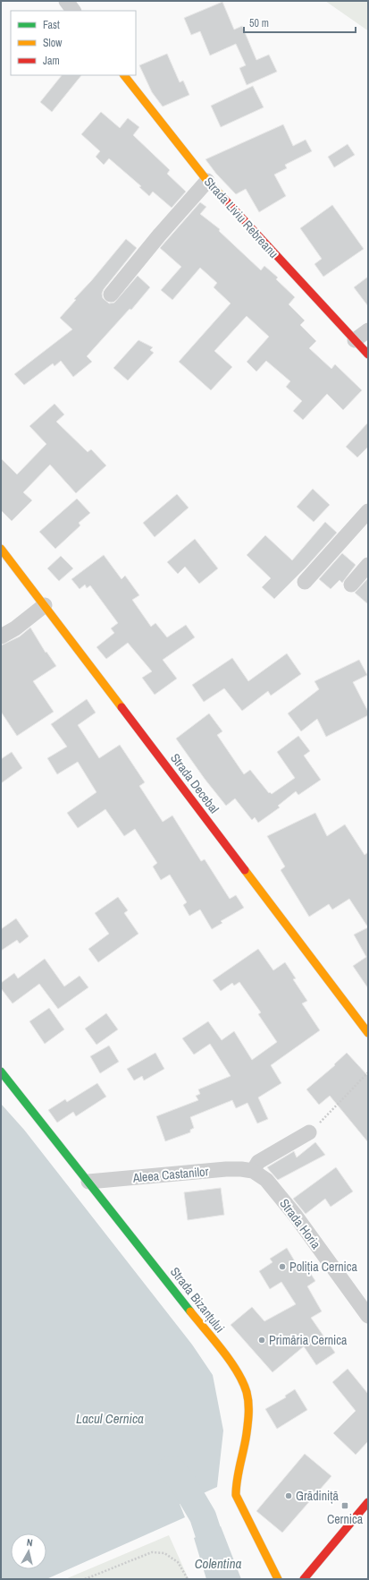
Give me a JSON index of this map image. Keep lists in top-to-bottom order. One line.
{"streets":{"street":["Strada Liviu Rebreanu","Strada Decebal","Aleea Castanilor","Strada Horia","Strada Bizanțului"]},"crossings":[["Aleea Castanilor","Strada Horia"],["Aleea Castanilor","Strada Bizanțului"]],"water":["Lacul Cernica","Colentina"],"places":{"other":["Poliția Cernica","Primăria Cernica","Grădiniță"],"transit":["Cernica"]},"legend":["Fast","Slow","Jam"],"scale_bar":"50 m","north":"top"}
